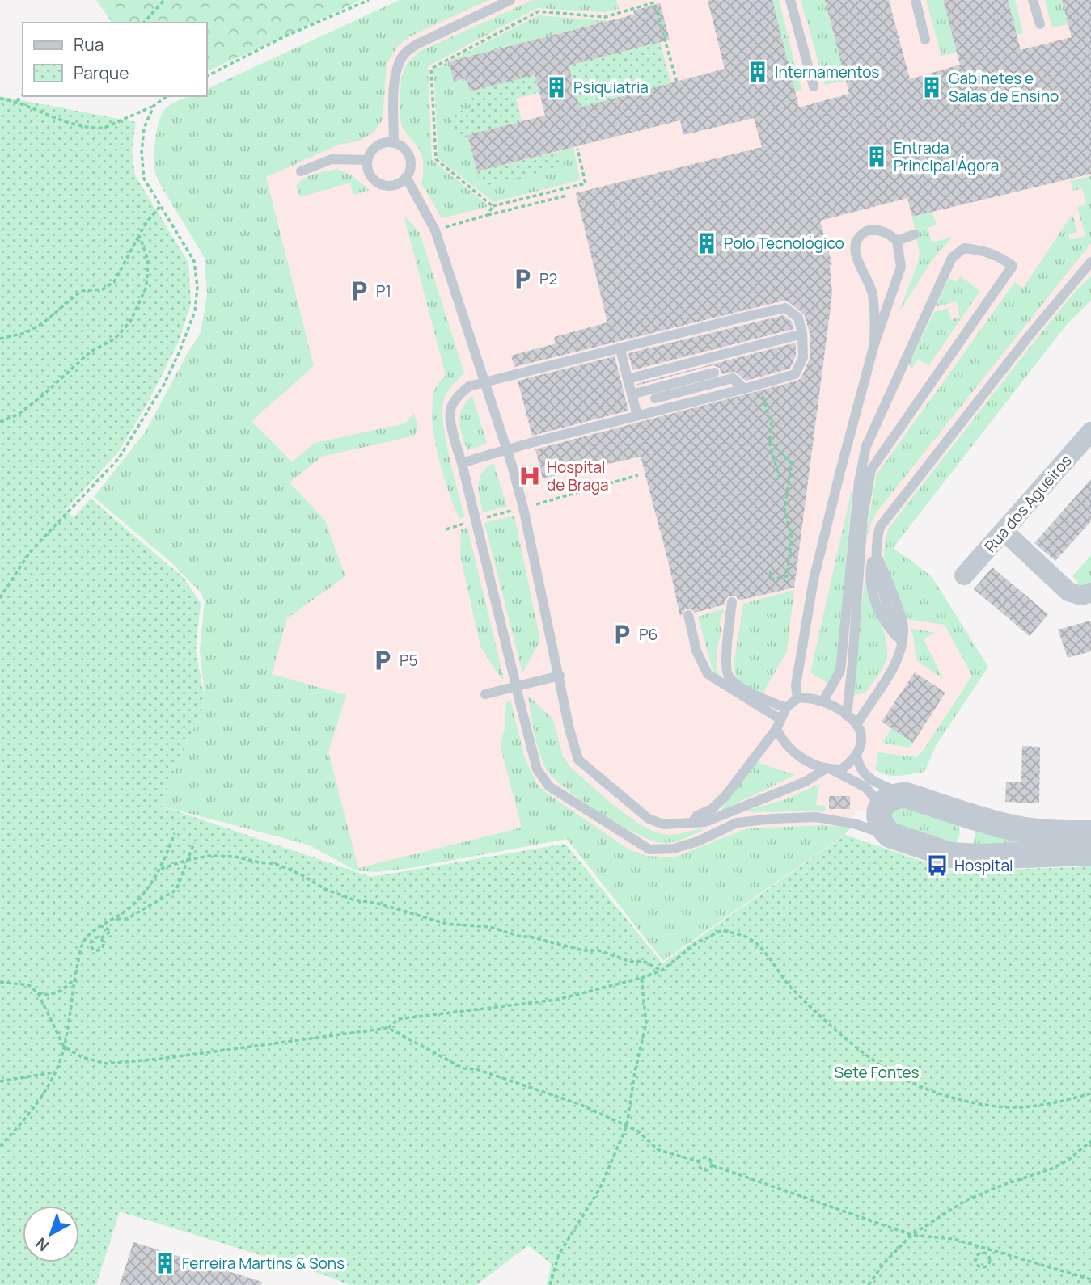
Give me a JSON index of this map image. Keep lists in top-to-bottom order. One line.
{"streets":{"street":["Rua dos Agueiros"]},"parks":["Sete Fontes"],"places":{"building":["Internamentos","Psiquiatria","Gabinetes e Salas de Ensino","Entrada Principal Ágora","Polo Tecnológico","Ferreira Martins & Sons"],"parking":["P2","P1","P6","P5"],"hospital":["Hospital de Braga"],"bus stop":["Hospital"]},"legend":["Rua","Parque"],"north":"bottom left"}
